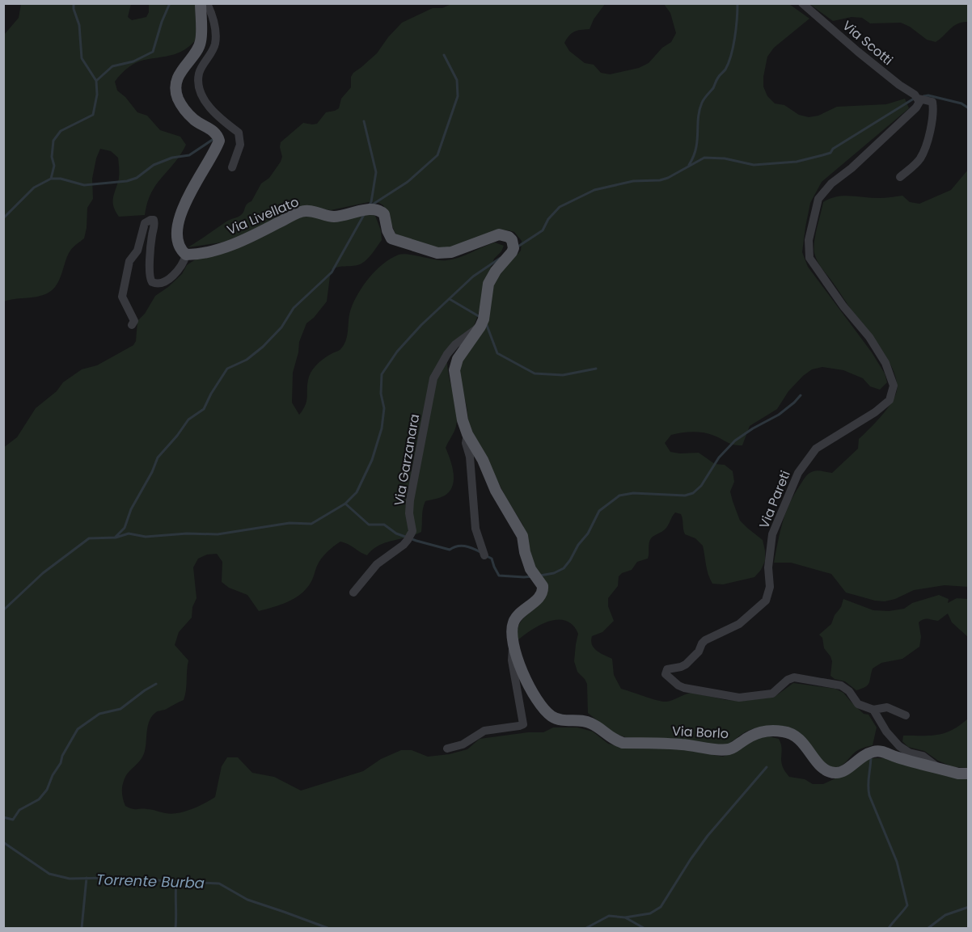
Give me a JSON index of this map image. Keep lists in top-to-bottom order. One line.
{"streets":{"main road":["Via Livellato","Via Borlo"],"street":["Via Scotti","Via Garzanara","Via Pareti"]},"crossings":[["Via Scotti","Via Pareti"],["Via Livellato","Via Garzanara"],["Via Livellato","Via Borlo"],["Via Pareti","Via Borlo"]],"water":["Torrente Burba"]}
